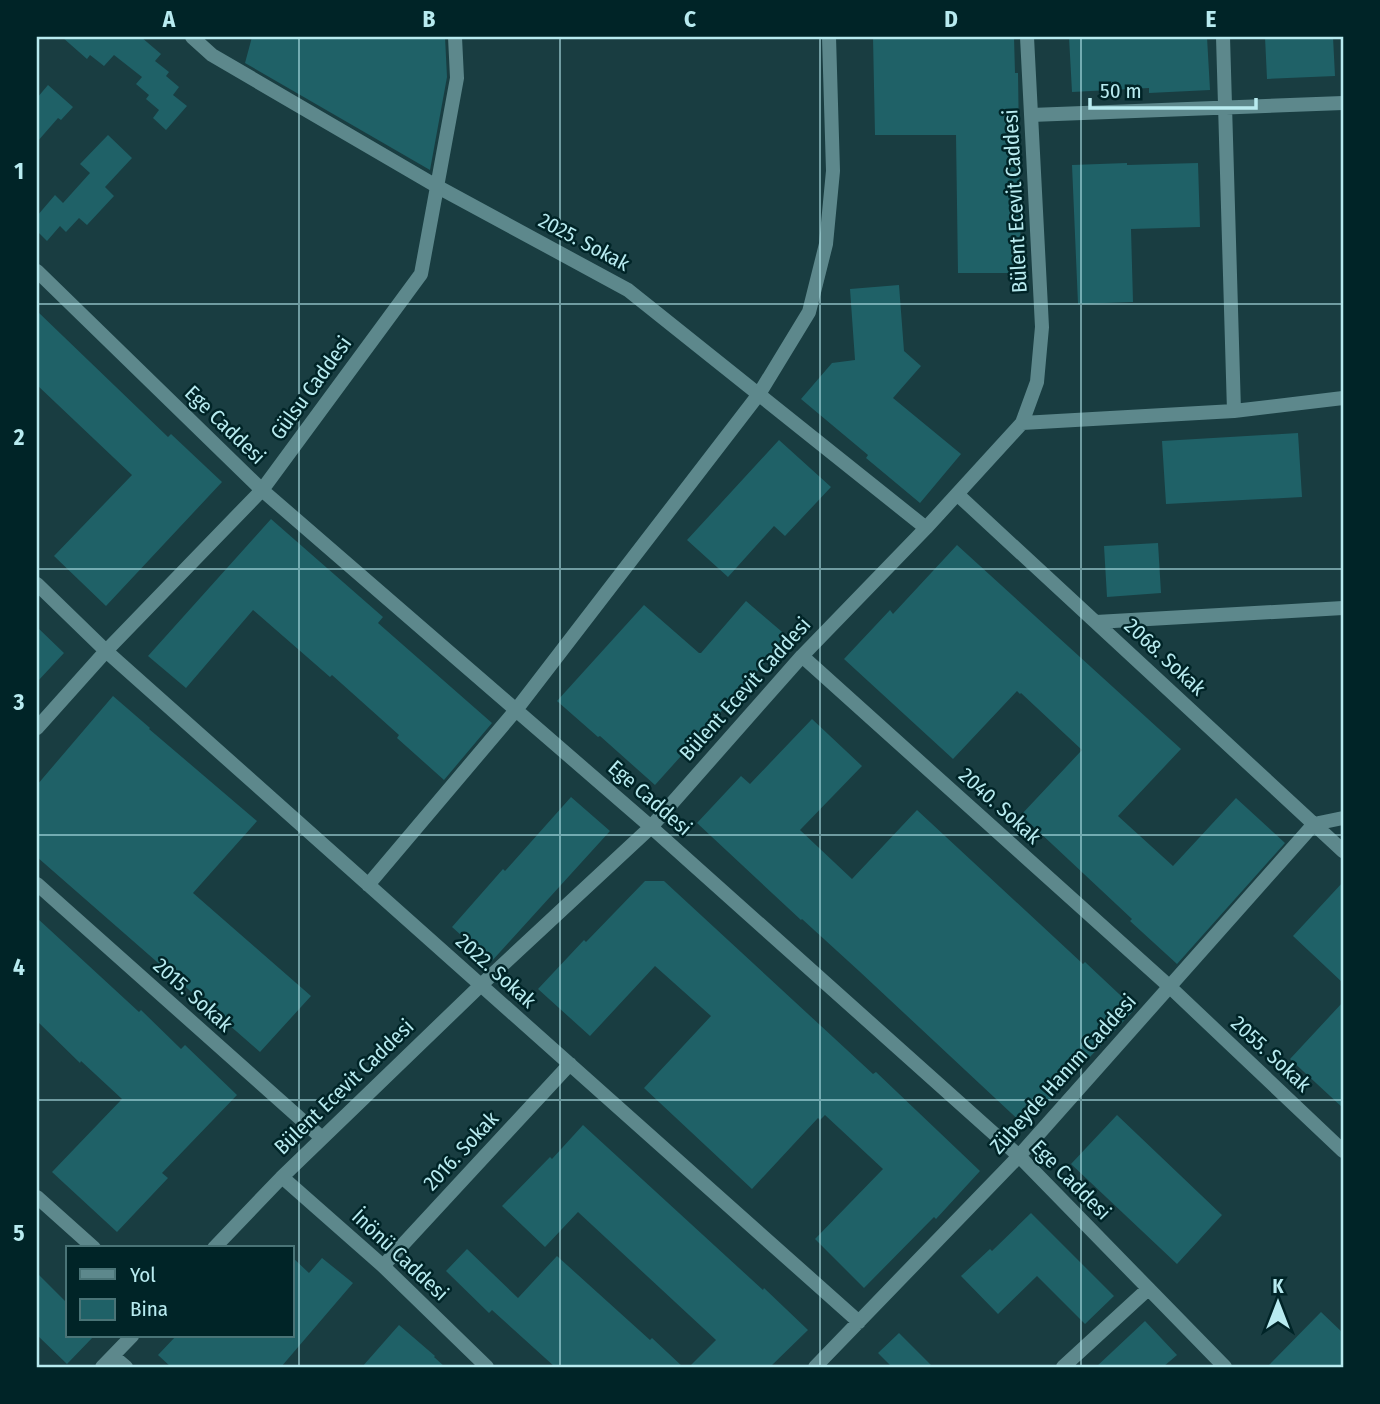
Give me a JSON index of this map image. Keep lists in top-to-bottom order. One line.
{"streets":{"street":["Bülent Ecevit Caddesi","2025. Sokak","Gülsu Caddesi","Ege Caddesi","2068. Sokak","2040. Sokak","2022. Sokak","2015. Sokak","2055. Sokak","Zübeyde Hanım Caddesi","2016. Sokak","İnönü Caddesi"]},"crossings":[["Bülent Ecevit Caddesi","2025. Sokak"],["Bülent Ecevit Caddesi","Ege Caddesi"],["Bülent Ecevit Caddesi","2068. Sokak"],["Bülent Ecevit Caddesi","2040. Sokak"],["Bülent Ecevit Caddesi","2022. Sokak"],["Bülent Ecevit Caddesi","2015. Sokak"],["Bülent Ecevit Caddesi","İnönü Caddesi"],["2025. Sokak","Gülsu Caddesi"],["Gülsu Caddesi","Ege Caddesi"],["Gülsu Caddesi","2022. Sokak"],["Ege Caddesi","Zübeyde Hanım Caddesi"],["2068. Sokak","Zübeyde Hanım Caddesi"],["2040. Sokak","2055. Sokak"],["2040. Sokak","Zübeyde Hanım Caddesi"],["2022. Sokak","Zübeyde Hanım Caddesi"],["2022. Sokak","2016. Sokak"],["2055. Sokak","Zübeyde Hanım Caddesi"],["2016. Sokak","İnönü Caddesi"]],"legend":["Yol","Bina"],"scale_bar":"50 m","north":"top","grid":{"columns":["A","B","C","D","E"],"rows":["1","2","3","4","5"]}}
